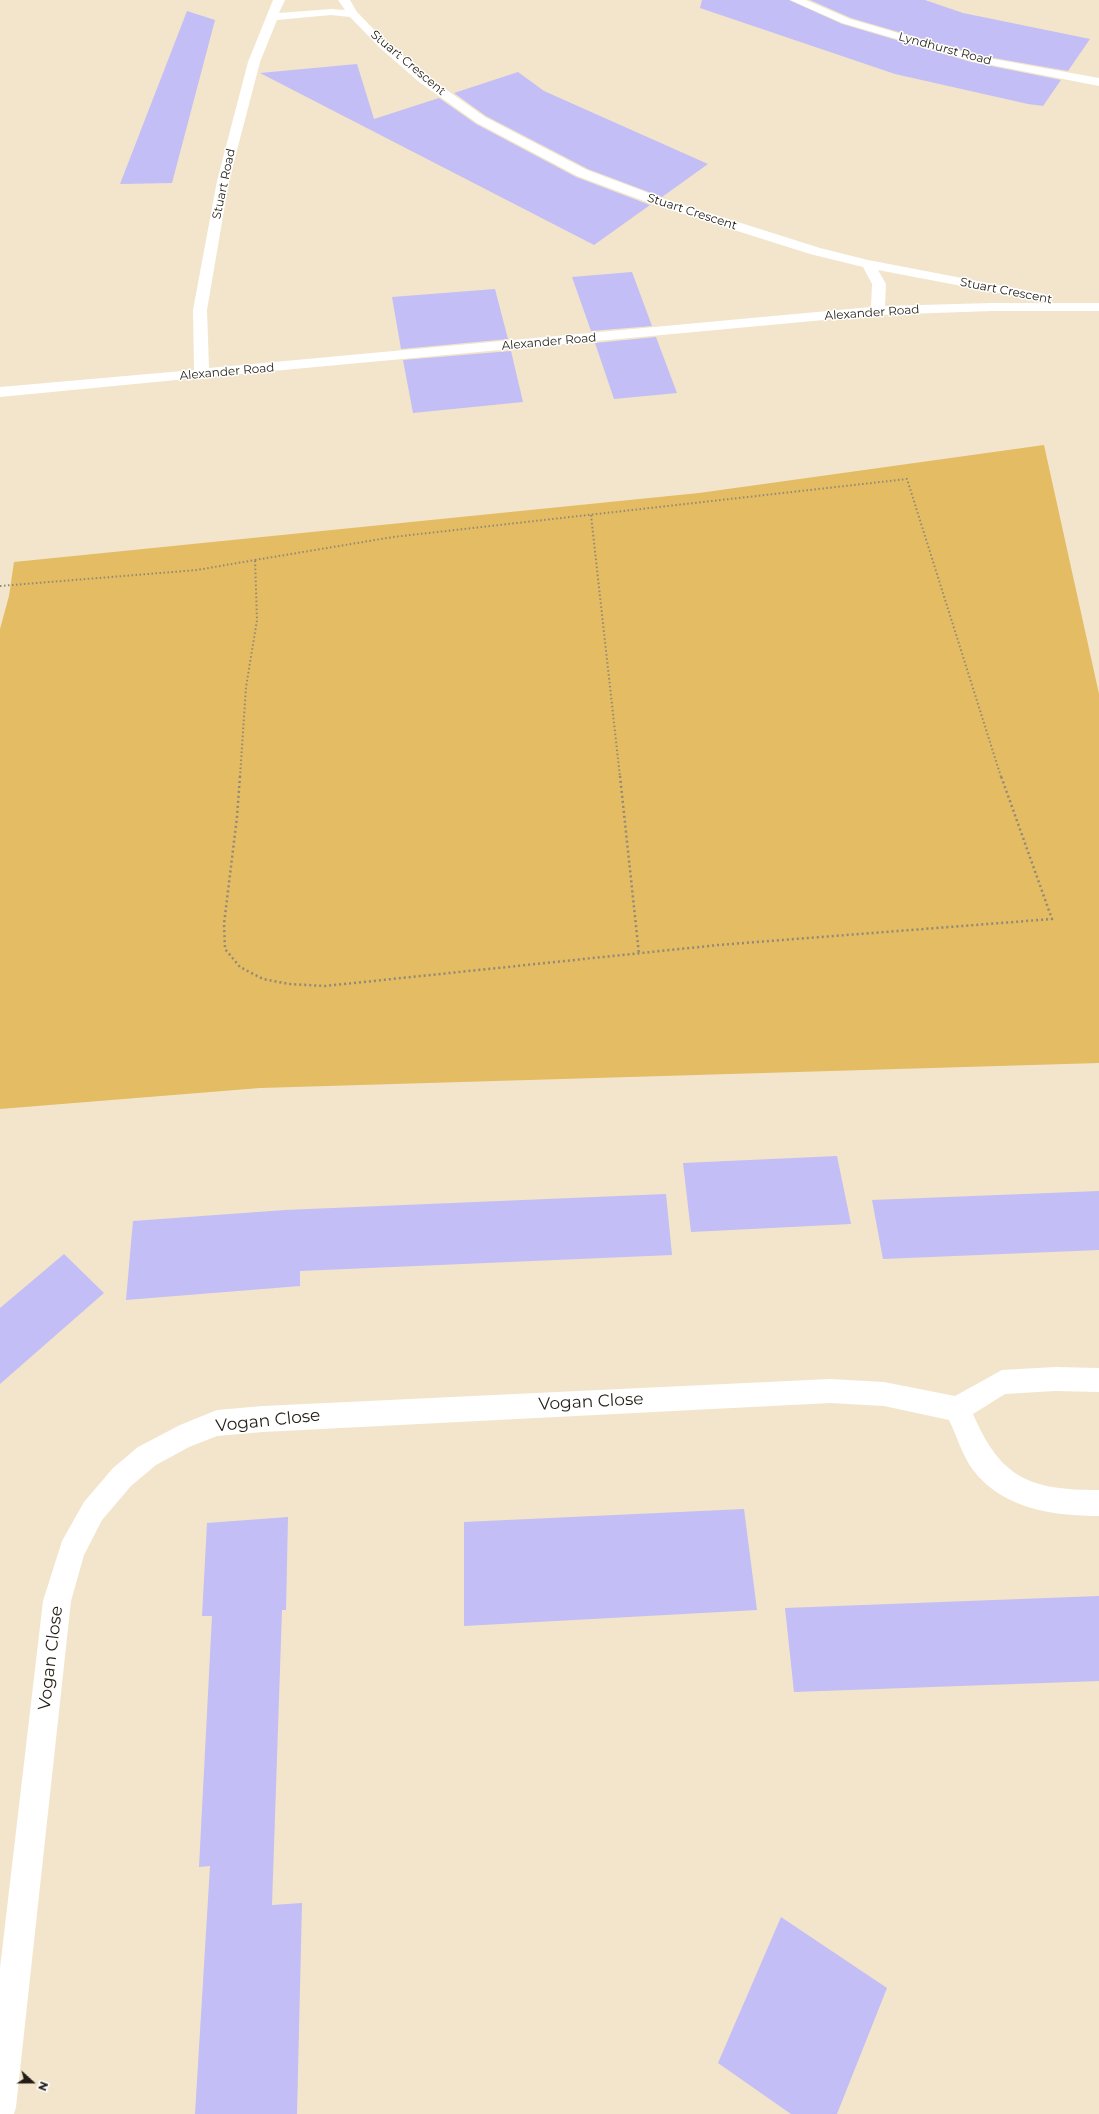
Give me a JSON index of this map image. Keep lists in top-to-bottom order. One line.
{"streets":{"street":["Lyndhurst Road","Stuart Crescent","Stuart Road","Alexander Road","Vogan Close"]},"crossings":[["Stuart Crescent","Alexander Road"],["Stuart Road","Alexander Road"]],"north":"right"}
